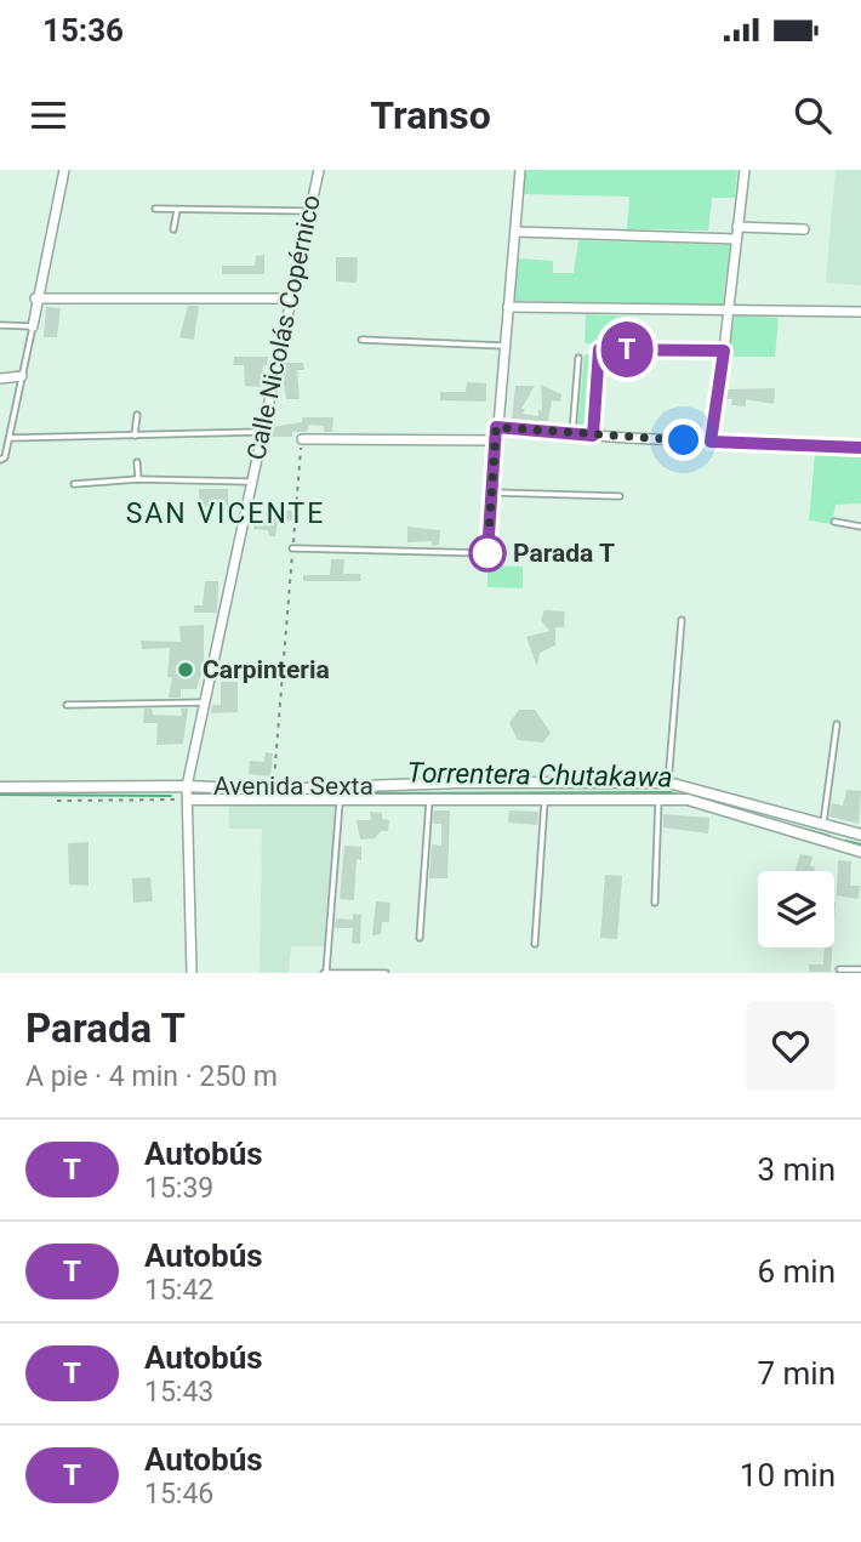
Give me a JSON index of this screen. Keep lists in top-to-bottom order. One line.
{"streets":{"street":["Calle Nicolás Copérnico","Avenida Sexta"]},"crossings":[["Calle Nicolás Copérnico","Avenida Sexta"]],"districts":["SAN VICENTE"],"water":["Torrentera Chutakawa"],"places":["Parada T","Carpinteria"],"lines":["bus line T"],"page":{"status":"15:36","header":"Transo","on_map":"T","heading":["Parada T","A pie · 4 min · 250 m"],"list":[{"mark":"T","name":"Autobús","note":"15:39","value":"3 min"},{"mark":"T","name":"Autobús","note":"15:42","value":"6 min"},{"mark":"T","name":"Autobús","note":"15:43","value":"7 min"},{"mark":"T","name":"Autobús","note":"15:46","value":"10 min"}]}}
